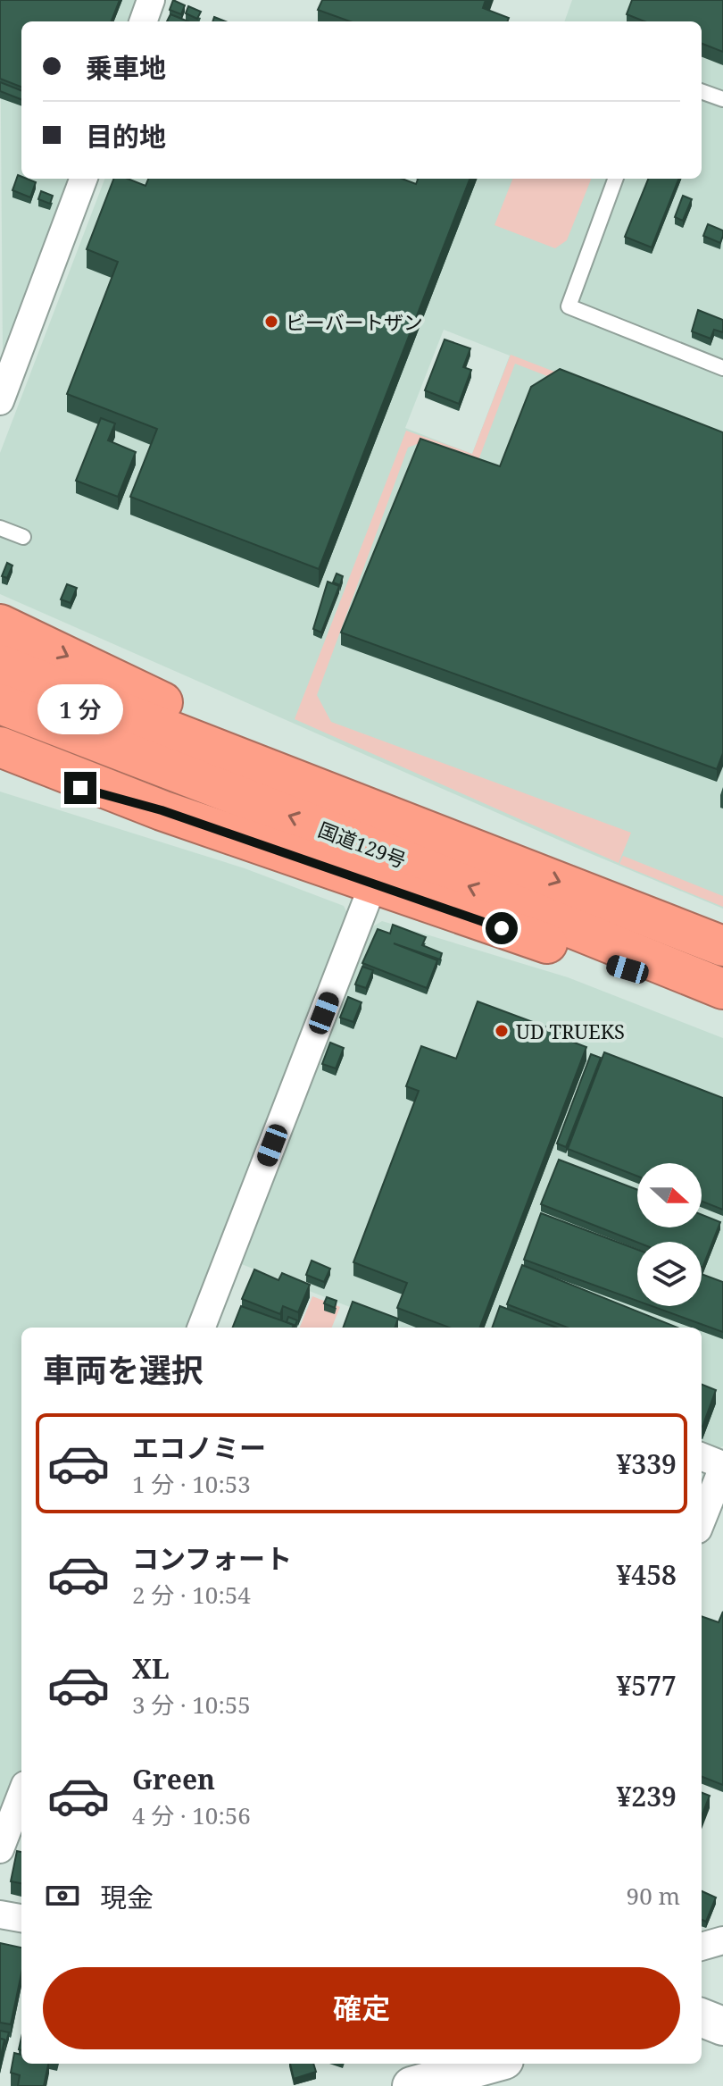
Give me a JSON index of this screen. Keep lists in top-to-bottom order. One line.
{"streets":{"highway":["国道129号"]},"places":["ビーバートザン","UD TRUEKS"],"north":"right","page":{"banner":["乗車地","目的地"],"bubble":"1 分","heading":"車両を選択","list":[{"name":"エコノミー","note":"1 分 · 10:53","value":"¥339"},{"name":"コンフォート","note":"2 分 · 10:54","value":"¥458"},{"name":"XL","note":"3 分 · 10:55","value":"¥577"},{"name":"Green","note":"4 分 · 10:56","value":"¥239"}],"pay":["現金","90 m"],"buttons":"確定"}}
